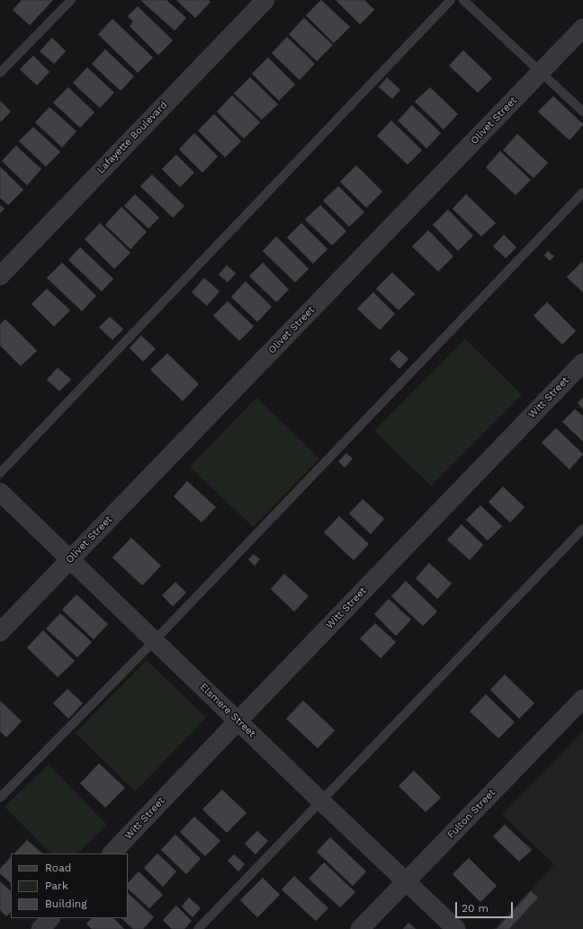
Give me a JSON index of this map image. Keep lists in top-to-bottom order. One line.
{"streets":{"street":["Olivet Street","Lafayette Boulevard","Witt Street","Elsmere Street","Fulton Street"]},"crossings":[["Olivet Street","Elsmere Street"],["Witt Street","Elsmere Street"],["Elsmere Street","Fulton Street"]],"legend":["Road","Park","Building"],"scale_bar":"20 m"}
